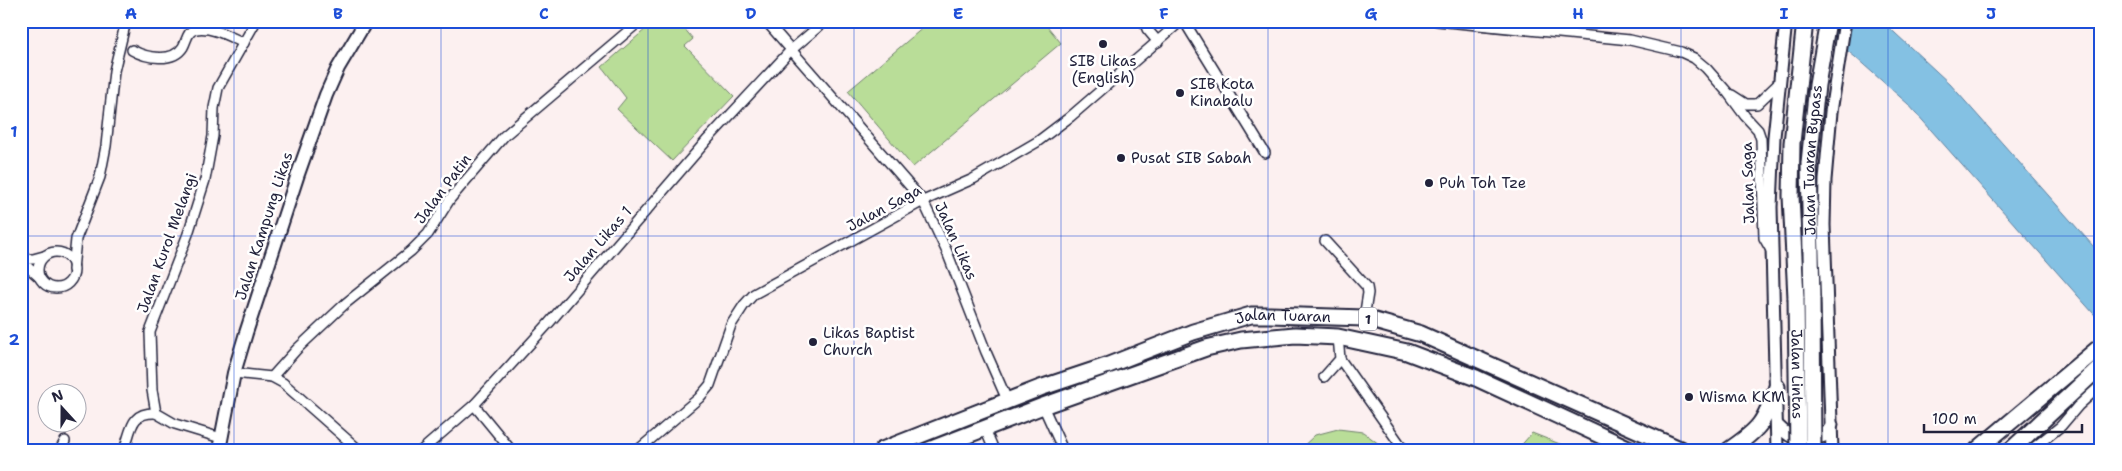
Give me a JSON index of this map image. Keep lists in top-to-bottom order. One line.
{"streets":{"main road":["Jalan Tuaran Bypass","Jalan Kampung Likas","Jalan Tuaran","1","Jalan Lintas"],"street":["Jalan Saga","Jalan Patin","Jalan Likas","Jalan Kurol Melangi","Jalan Likas 1"]},"crossings":[["Jalan Tuaran Bypass","Jalan Lintas"],["Jalan Saga","Jalan Likas"],["Jalan Likas","Jalan Likas 1"],["Jalan Likas","Jalan Tuaran"]],"places":["SIB Likas (English)","SIB Kota Kinabalu","Pusat SIB Sabah","Puh Toh Tze","Likas Baptist Church","Wisma KKM"],"scale_bar":"100 m","north":"top","grid":{"columns":["A","B","C","D","E","F","G","H","I","J"],"rows":["1","2"]}}
